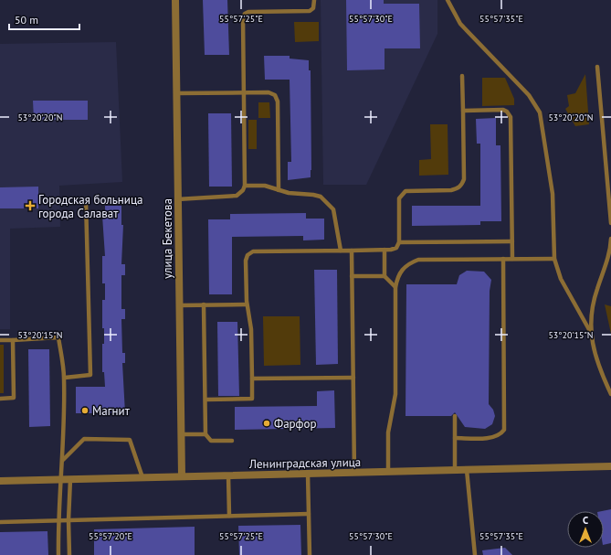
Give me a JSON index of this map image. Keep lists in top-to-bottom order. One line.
{"streets":{"street":["улица Бекетова","Ленинградская улица"]},"crossings":[["улица Бекетова","Ленинградская улица"]],"places":{"health":["Городская больница города Салават"],"other":["Магнит","Фарфор"]},"scale_bar":"50 m","north":"top","coordinates":["55°57'25\"E","55°57'30\"E","55°57'35\"E","53°20'20\"N","53°20'15\"N","55°57'20\"E"]}
